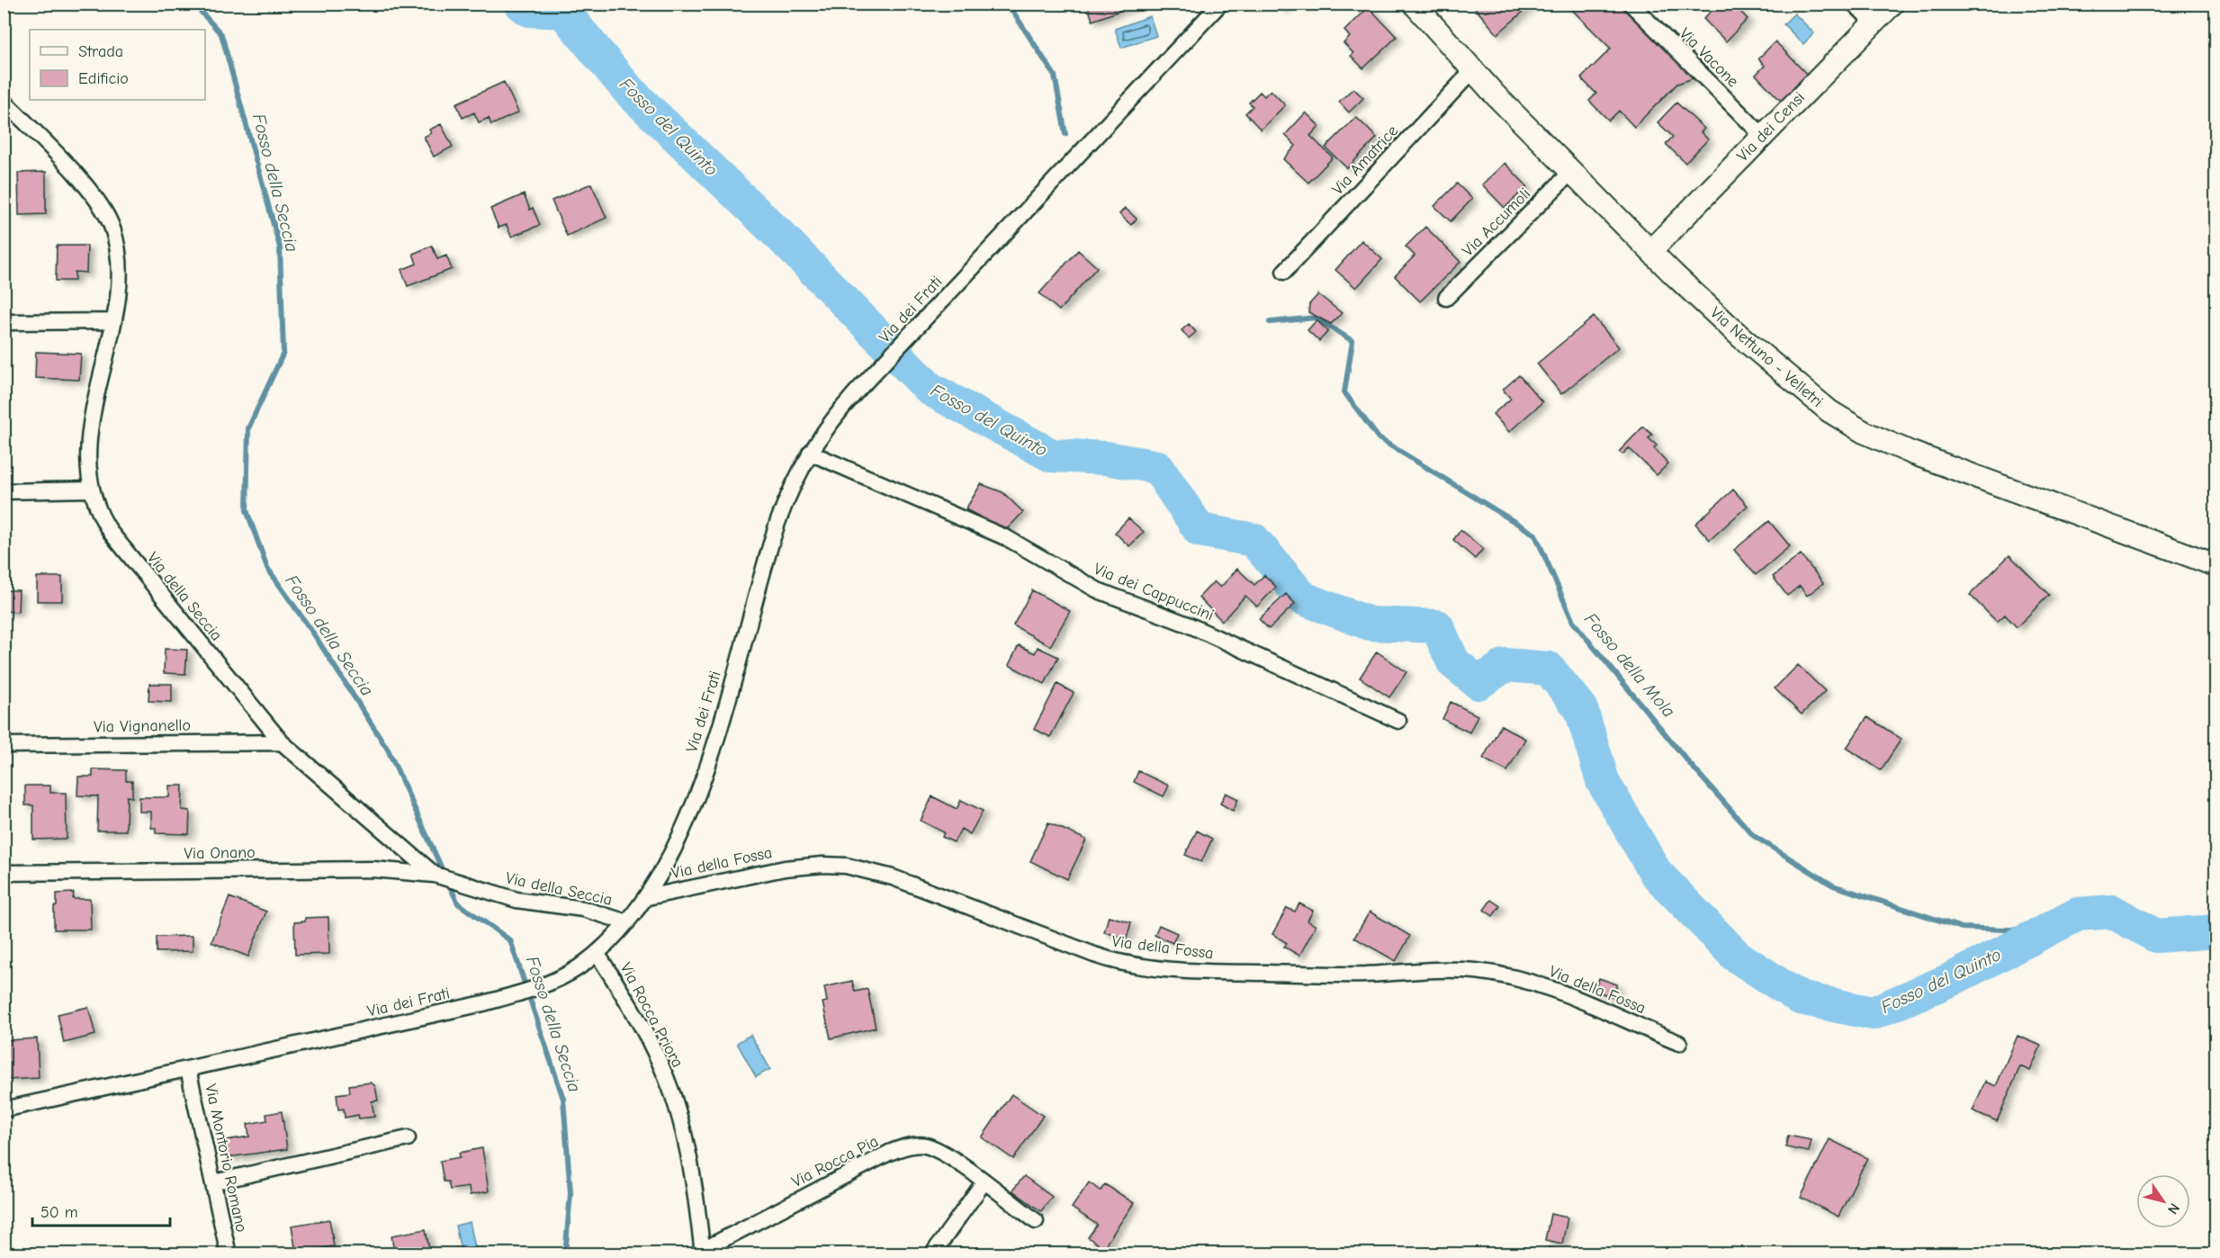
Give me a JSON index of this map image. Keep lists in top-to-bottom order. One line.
{"streets":{"main road":["Via dei Censi","Via Nettuno - Velletri"],"street":["Via Vacone","Via Amatrice","Via Accumoli","Via dei Frati","Via dei Cappuccini","Via della Seccia","Via Vignanello","Via Onano","Via della Fossa","Via Rocca Priora","Via Montorio Romano","Via Rocca Pia"]},"crossings":[["Via Vacone","Via dei Censi"],["Via dei Censi","Via Nettuno - Velletri"],["Via Amatrice","Via Nettuno - Velletri"],["Via Accumoli","Via Nettuno - Velletri"],["Via dei Frati","Via dei Cappuccini"],["Via dei Frati","Via della Seccia"],["Via dei Frati","Via della Fossa"],["Via dei Frati","Via Rocca Priora"],["Via dei Frati","Via Montorio Romano"],["Via della Seccia","Via Vignanello"],["Via della Seccia","Via Onano"],["Via Rocca Priora","Via Rocca Pia"]],"water":["Fosso del Quinto","Fosso della Seccia","Fosso della Mola"],"legend":["Strada","Edificio"],"scale_bar":"50 m","north":"bottom right"}
